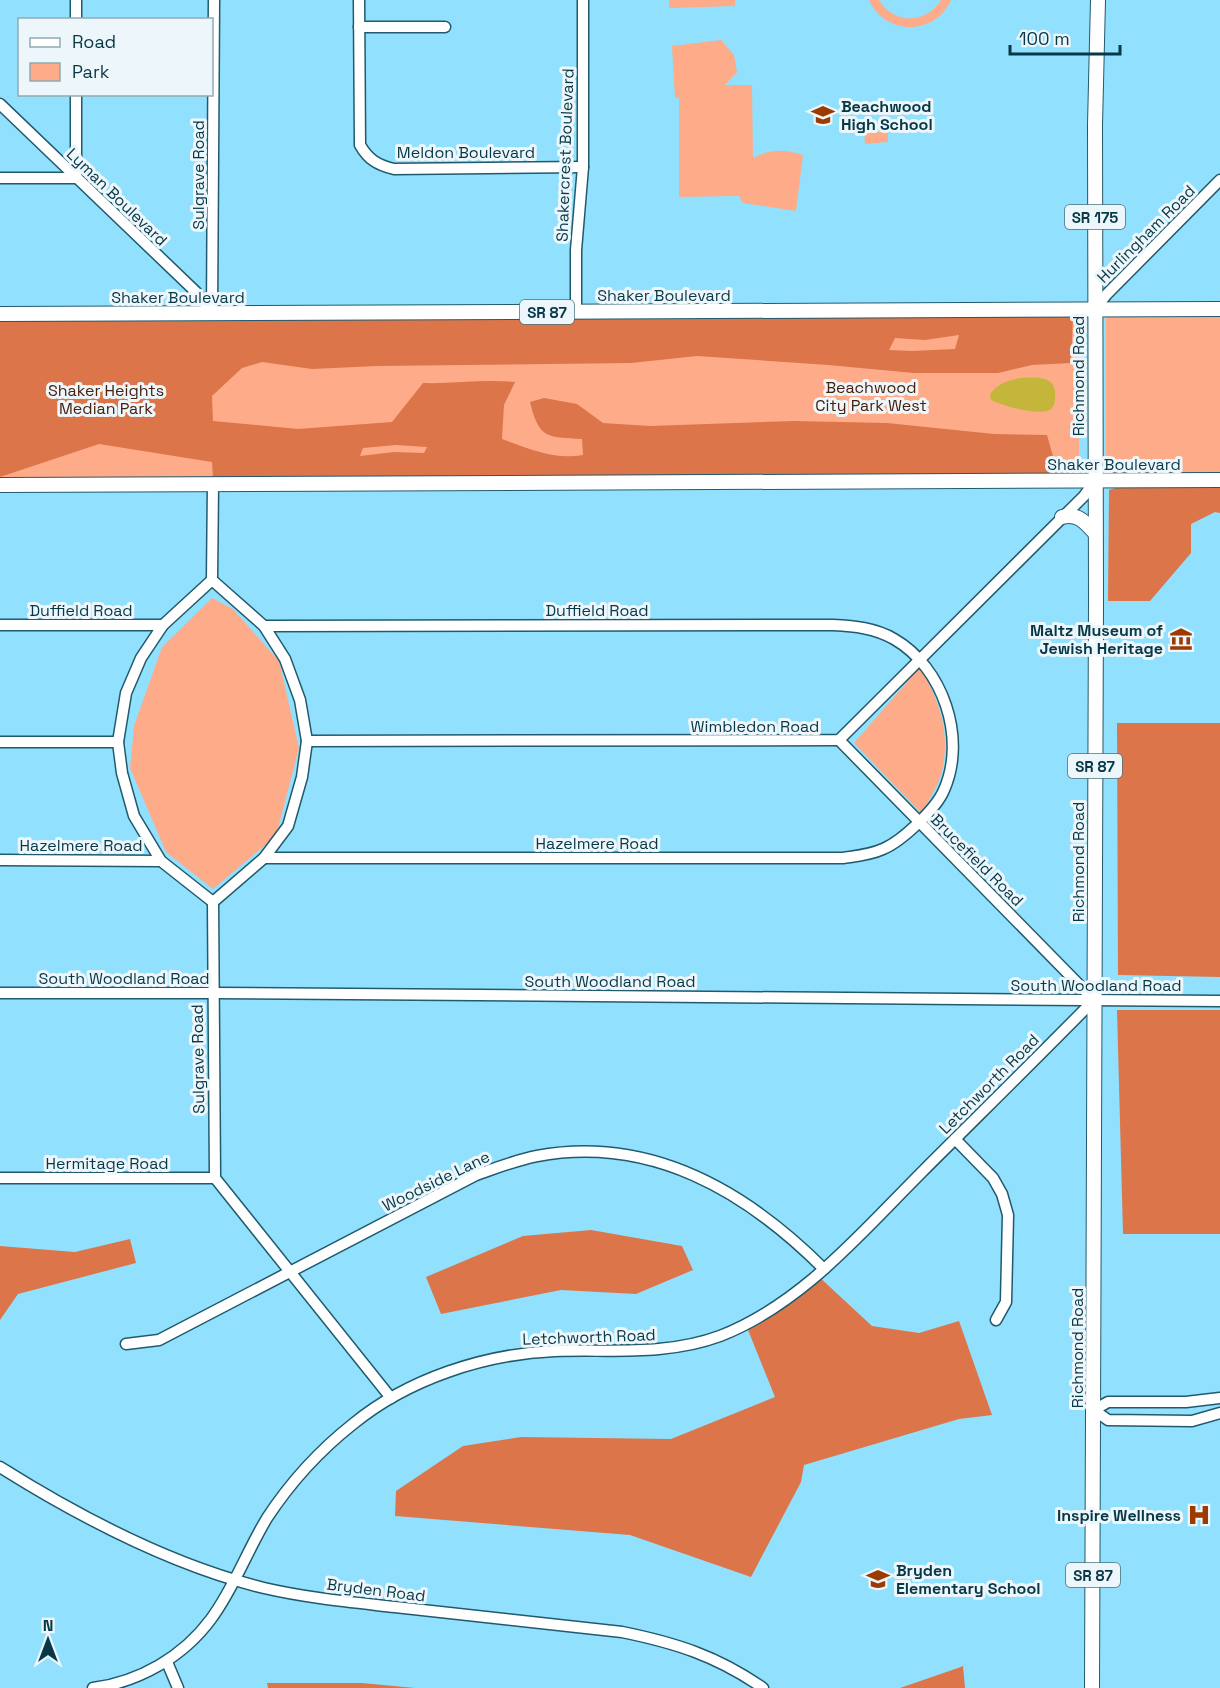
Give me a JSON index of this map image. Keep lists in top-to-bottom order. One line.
{"streets":{"main road":["SR 175","Shaker Boulevard","SR 87","Richmond Road"],"street":["Meldon Boulevard","Shakercrest Boulevard","Sulgrave Road","Lyman Boulevard","Hurlingham Road","Duffield Road","Wimbledon Road","Hazelmere Road","Brucefield Road","South Woodland Road","Letchworth Road","Hermitage Road","Woodside Lane","Bryden Road"]},"crossings":[["Meldon Boulevard","Shakercrest Boulevard"],["Shakercrest Boulevard","Shaker Boulevard"],["Sulgrave Road","Lyman Boulevard"],["Sulgrave Road","Shaker Boulevard"],["Sulgrave Road","South Woodland Road"],["Sulgrave Road","Hermitage Road"],["Lyman Boulevard","Shaker Boulevard"],["Hurlingham Road","Shaker Boulevard"],["Hurlingham Road","Richmond Road"],["Shaker Boulevard","Richmond Road"],["Shaker Boulevard","Wimbledon Road"],["Richmond Road","Wimbledon Road"],["Richmond Road","Brucefield Road"],["Richmond Road","South Woodland Road"],["Richmond Road","Letchworth Road"],["Duffield Road","Wimbledon Road"],["Duffield Road","Hazelmere Road"],["Duffield Road","Brucefield Road"],["Wimbledon Road","Brucefield Road"],["Hazelmere Road","Brucefield Road"],["Brucefield Road","South Woodland Road"],["Brucefield Road","Letchworth Road"],["South Woodland Road","Letchworth Road"],["Letchworth Road","Woodside Lane"],["Letchworth Road","Bryden Road"]],"parks":["Beachwood City Park West","Shaker Heights Median Park"],"places":{"school or university":["Beachwood High School","Bryden Elementary School"],"museum":["Maltz Museum of Jewish Heritage"],"hospital":["Inspire Wellness"]},"legend":["Road","Park"],"scale_bar":"100 m","north":"top"}
